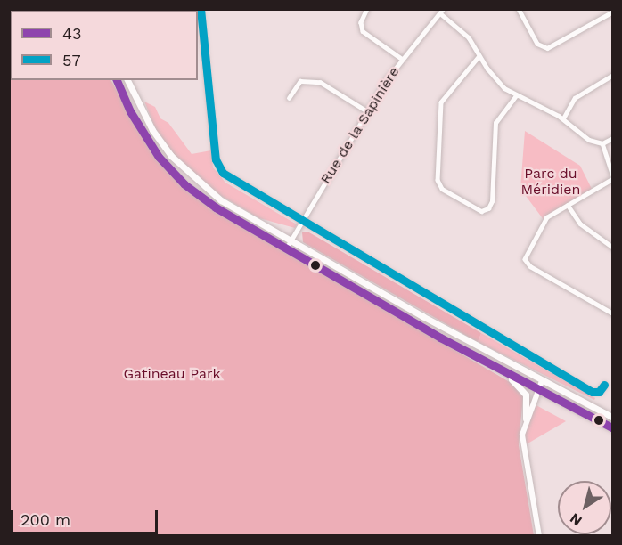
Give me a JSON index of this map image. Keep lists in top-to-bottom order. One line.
{"streets":{"street":["Rue de la Sapinière"]},"parks":["Parc du Méridien","Gatineau Park"],"lines":["transit line 57","transit line 43"],"legend":["43","57"],"scale_bar":"200 m","north":"bottom left"}
